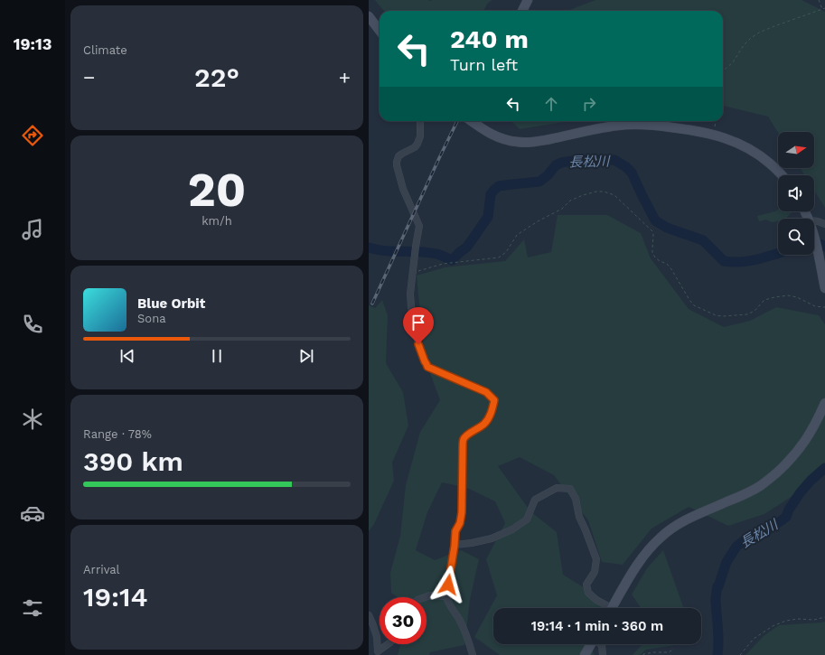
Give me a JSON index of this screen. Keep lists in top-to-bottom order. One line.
{"water":["長松川"],"north":"right","page":{"tabs":"19:13","tile":["Climate",["20","km/h"],["Range · 78%","390 km"],["Arrival","19:14"]],"turn":["240 m","Turn left"],"heat":["−","22°","+"],"song":["Blue Orbit","Sona"],"limit":"30","trip":"19:14 · 1 min · 360 m"}}
